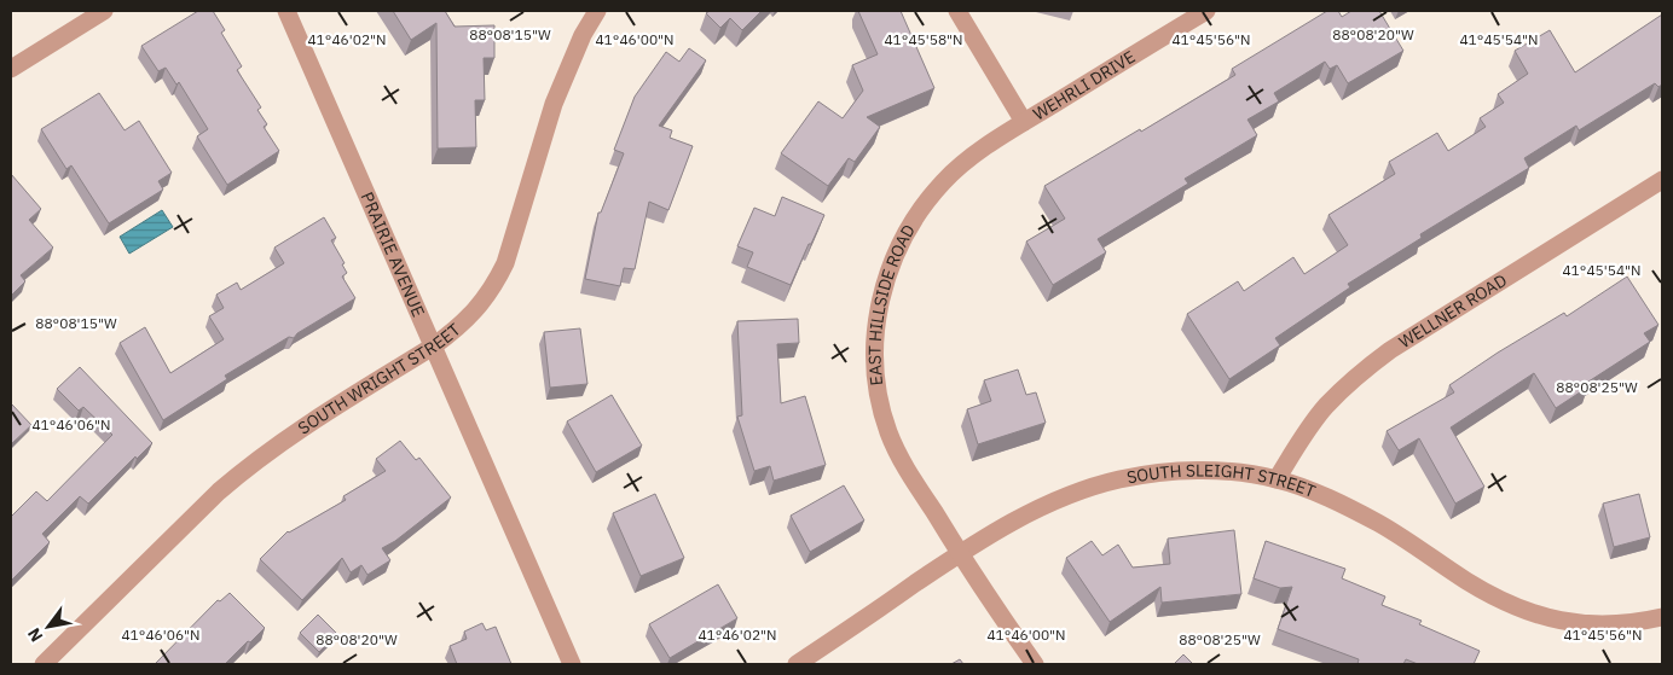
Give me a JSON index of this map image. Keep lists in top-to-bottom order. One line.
{"streets":{"street":["WEHRLI DRIVE","PRAIRIE AVENUE","EAST HILLSIDE ROAD","WELLNER ROAD","SOUTH WRIGHT STREET","SOUTH SLEIGHT STREET"]},"crossings":[["WEHRLI DRIVE","EAST HILLSIDE ROAD"],["PRAIRIE AVENUE","SOUTH WRIGHT STREET"],["EAST HILLSIDE ROAD","SOUTH SLEIGHT STREET"],["WELLNER ROAD","SOUTH SLEIGHT STREET"]],"north":"bottom left","coordinates":["88°08'15\"W","88°08'20\"W","41°46'02\"N","41°45'56\"N","41°46'00\"N","41°45'58\"N","41°45'54\"N","88°08'25\"W","41°46'06\"N"]}
